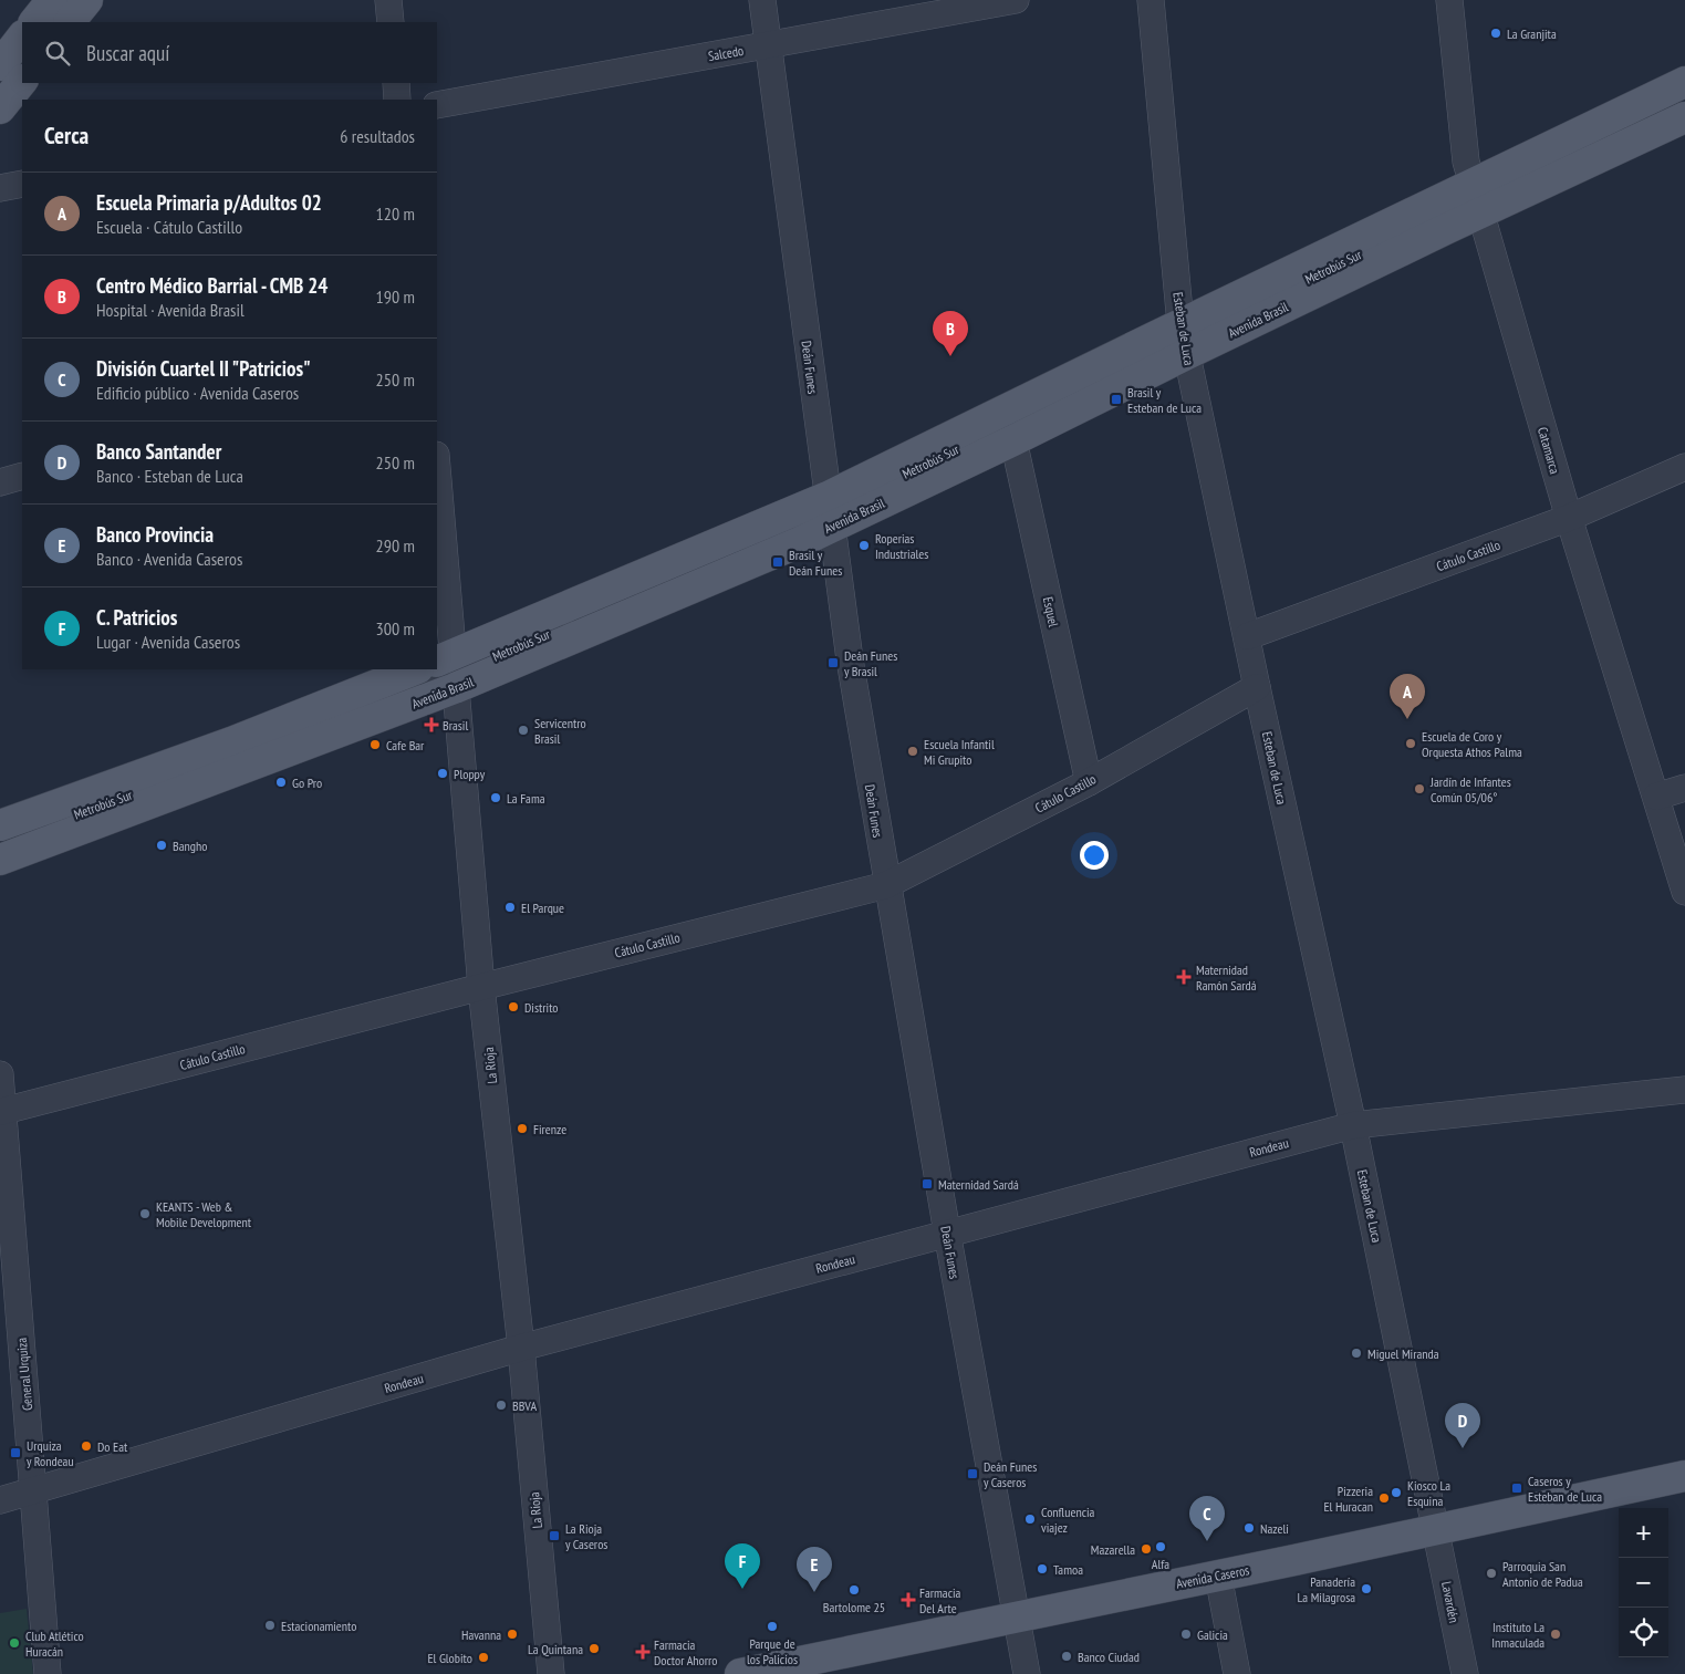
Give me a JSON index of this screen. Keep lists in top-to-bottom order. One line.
{"streets":{"main road":["Avenida Brasil","Avenida Caseros"],"street":["Salcedo","Metrobús Sur","Esteban de Luca","Deán Funes","Catamarca","Cátulo Castillo","Esquel","La Rioja","Rondeau","General Urquiza","Lavardén"]},"crossings":[["Salcedo","Deán Funes"],["Metrobús Sur","Avenida Brasil"],["Metrobús Sur","La Rioja"],["Avenida Brasil","Esteban de Luca"],["Avenida Brasil","Deán Funes"],["Avenida Brasil","Catamarca"],["Avenida Brasil","Esquel"],["Avenida Brasil","La Rioja"],["Esteban de Luca","Cátulo Castillo"],["Esteban de Luca","Rondeau"],["Esteban de Luca","Avenida Caseros"],["Esteban de Luca","Lavardén"],["Deán Funes","Cátulo Castillo"],["Deán Funes","Rondeau"],["Deán Funes","Avenida Caseros"],["Catamarca","Cátulo Castillo"],["Cátulo Castillo","Esquel"],["Cátulo Castillo","La Rioja"],["Cátulo Castillo","General Urquiza"],["La Rioja","Rondeau"],["Rondeau","General Urquiza"],["Avenida Caseros","Lavardén"]],"places":{"other":["La Granjita","Roperias Industriales","Servicentro Brasil","Escuela de Coro y Orquesta Athos Palma","Cafe Bar","Escuela Infantil Mi Grupito","Ploppy","Go Pro","Jardín de Infantes Común 05/06°","La Fama","Bangho","El Parque","Distrito","Firenze","KEANTS - Web & Mobile Development","Miguel Miranda","BBVA","Do Eat","Kiosco La Esquina","Pizzeria El Huracan","Confluencia viajez","Nazeli","Alfa","Mazarella","Tamoa","Parroquia San Antonio de Padua","Panadería La Milagrosa","Bartolome 25","Estacionamiento","Parque de los Palicios","Havanna","Galicia","Instituto La Inmaculada","Club Atlético Huracán","La Quintana","Banco Ciudad","El Globito"],"transit":["Brasil y Esteban de Luca","Brasil y Deán Funes","Deán Funes y Brasil","Maternidad Sardá","Urquiza y Rondeau","Deán Funes y Caseros","Caseros y Esteban de Luca","La Rioja y Caseros"],"health":["Brasil","Maternidad Ramón Sardá","Farmacia Del Arte","Farmacia Doctor Ahorro"]},"page":{"search":"Buscar aquí","heading":["Cerca","6 resultados"],"list":[{"mark":"A","name":"Escuela Primaria p/Adultos 02","note":"Escuela · Cátulo Castillo","value":"120 m"},{"mark":"B","name":"Centro Médico Barrial - CMB 24","note":"Hospital · Avenida Brasil","value":"190 m"},{"mark":"C","name":"División Cuartel II \"Patricios\"","note":"Edificio público · Avenida Caseros","value":"250 m"},{"mark":"D","name":"Banco Santander","note":"Banco · Esteban de Luca","value":"250 m"},{"mark":"E","name":"Banco Provincia","note":"Banco · Avenida Caseros","value":"290 m"},{"mark":"F","name":"C. Patricios","note":"Lugar · Avenida Caseros","value":"300 m"}],"pins":["B","A","D","C","F","E"],"map_buttons":["+","−"]}}
